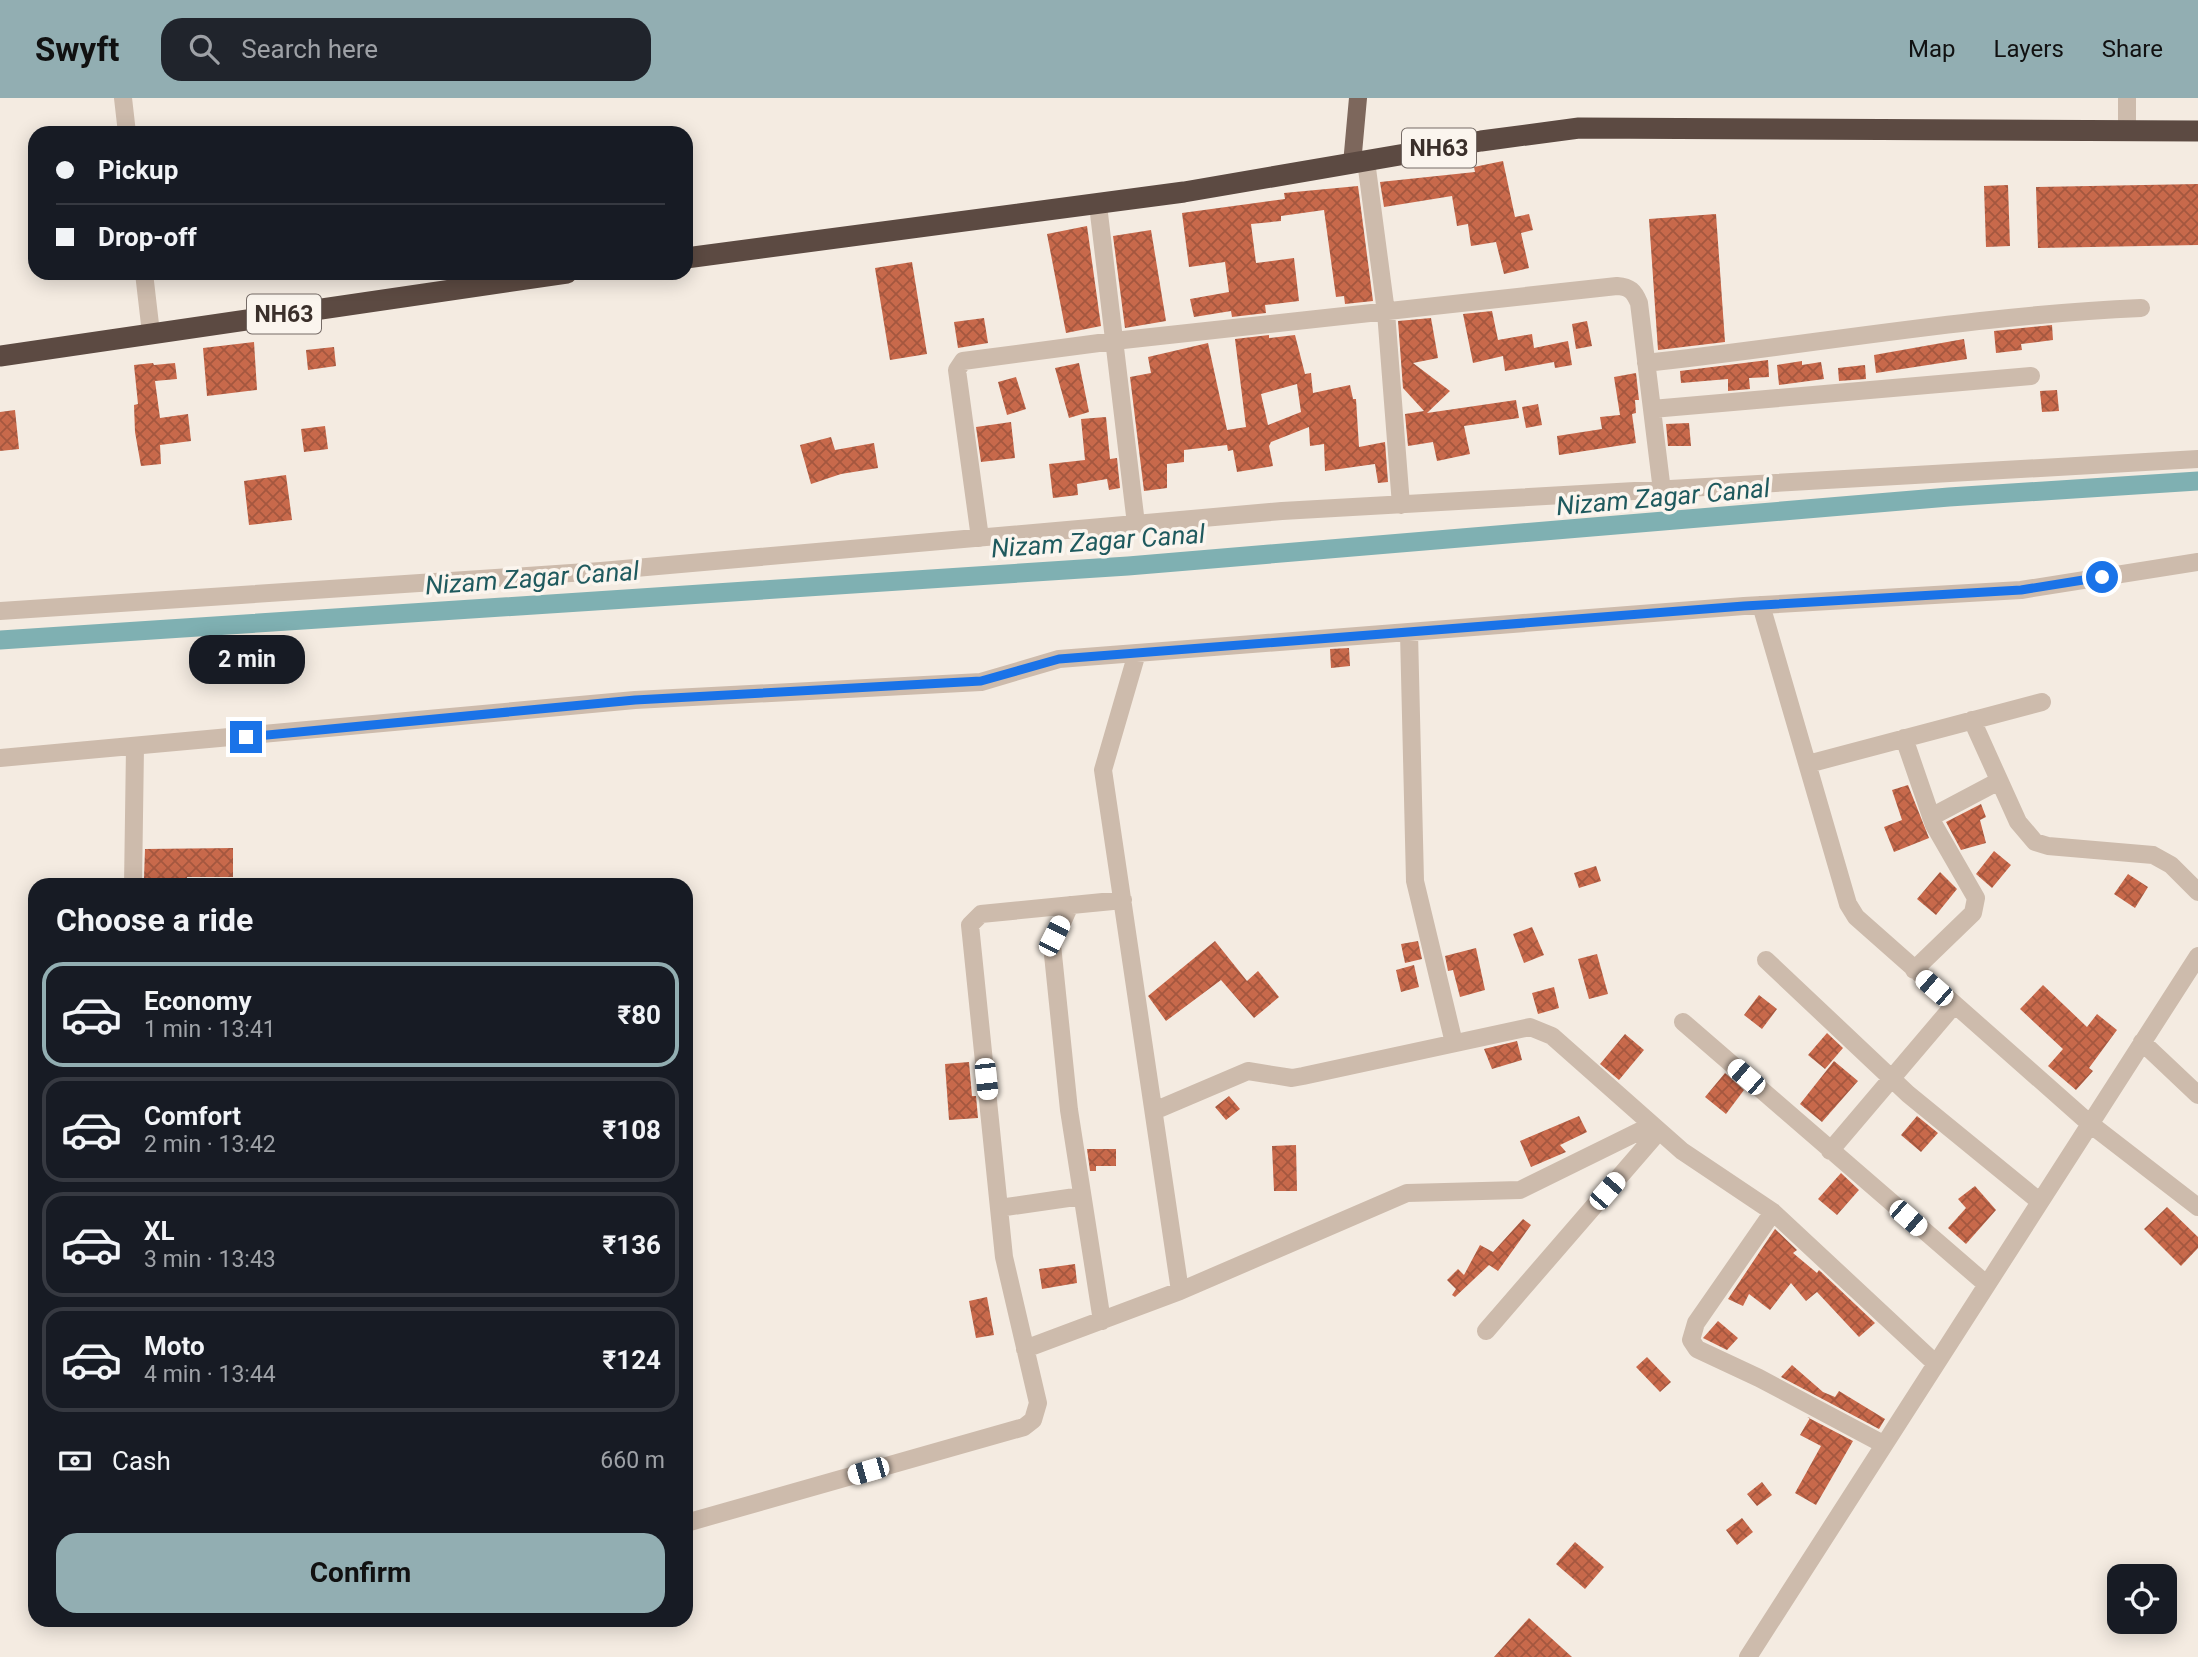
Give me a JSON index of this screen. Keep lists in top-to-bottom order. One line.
{"streets":{"highway":["NH63"]},"water":["Nizam Zagar Canal"],"page":{"header":"Swyft","search":"Search here","nav":["Map","Layers","Share"],"banner":["Pickup","Drop-off"],"bubble":"2 min","heading":"Choose a ride","list":[{"name":"Economy","note":"1 min · 13:41","value":"₹80"},{"name":"Comfort","note":"2 min · 13:42","value":"₹108"},{"name":"XL","note":"3 min · 13:43","value":"₹136"},{"name":"Moto","note":"4 min · 13:44","value":"₹124"}],"pay":["Cash","660 m"],"buttons":"Confirm"}}
